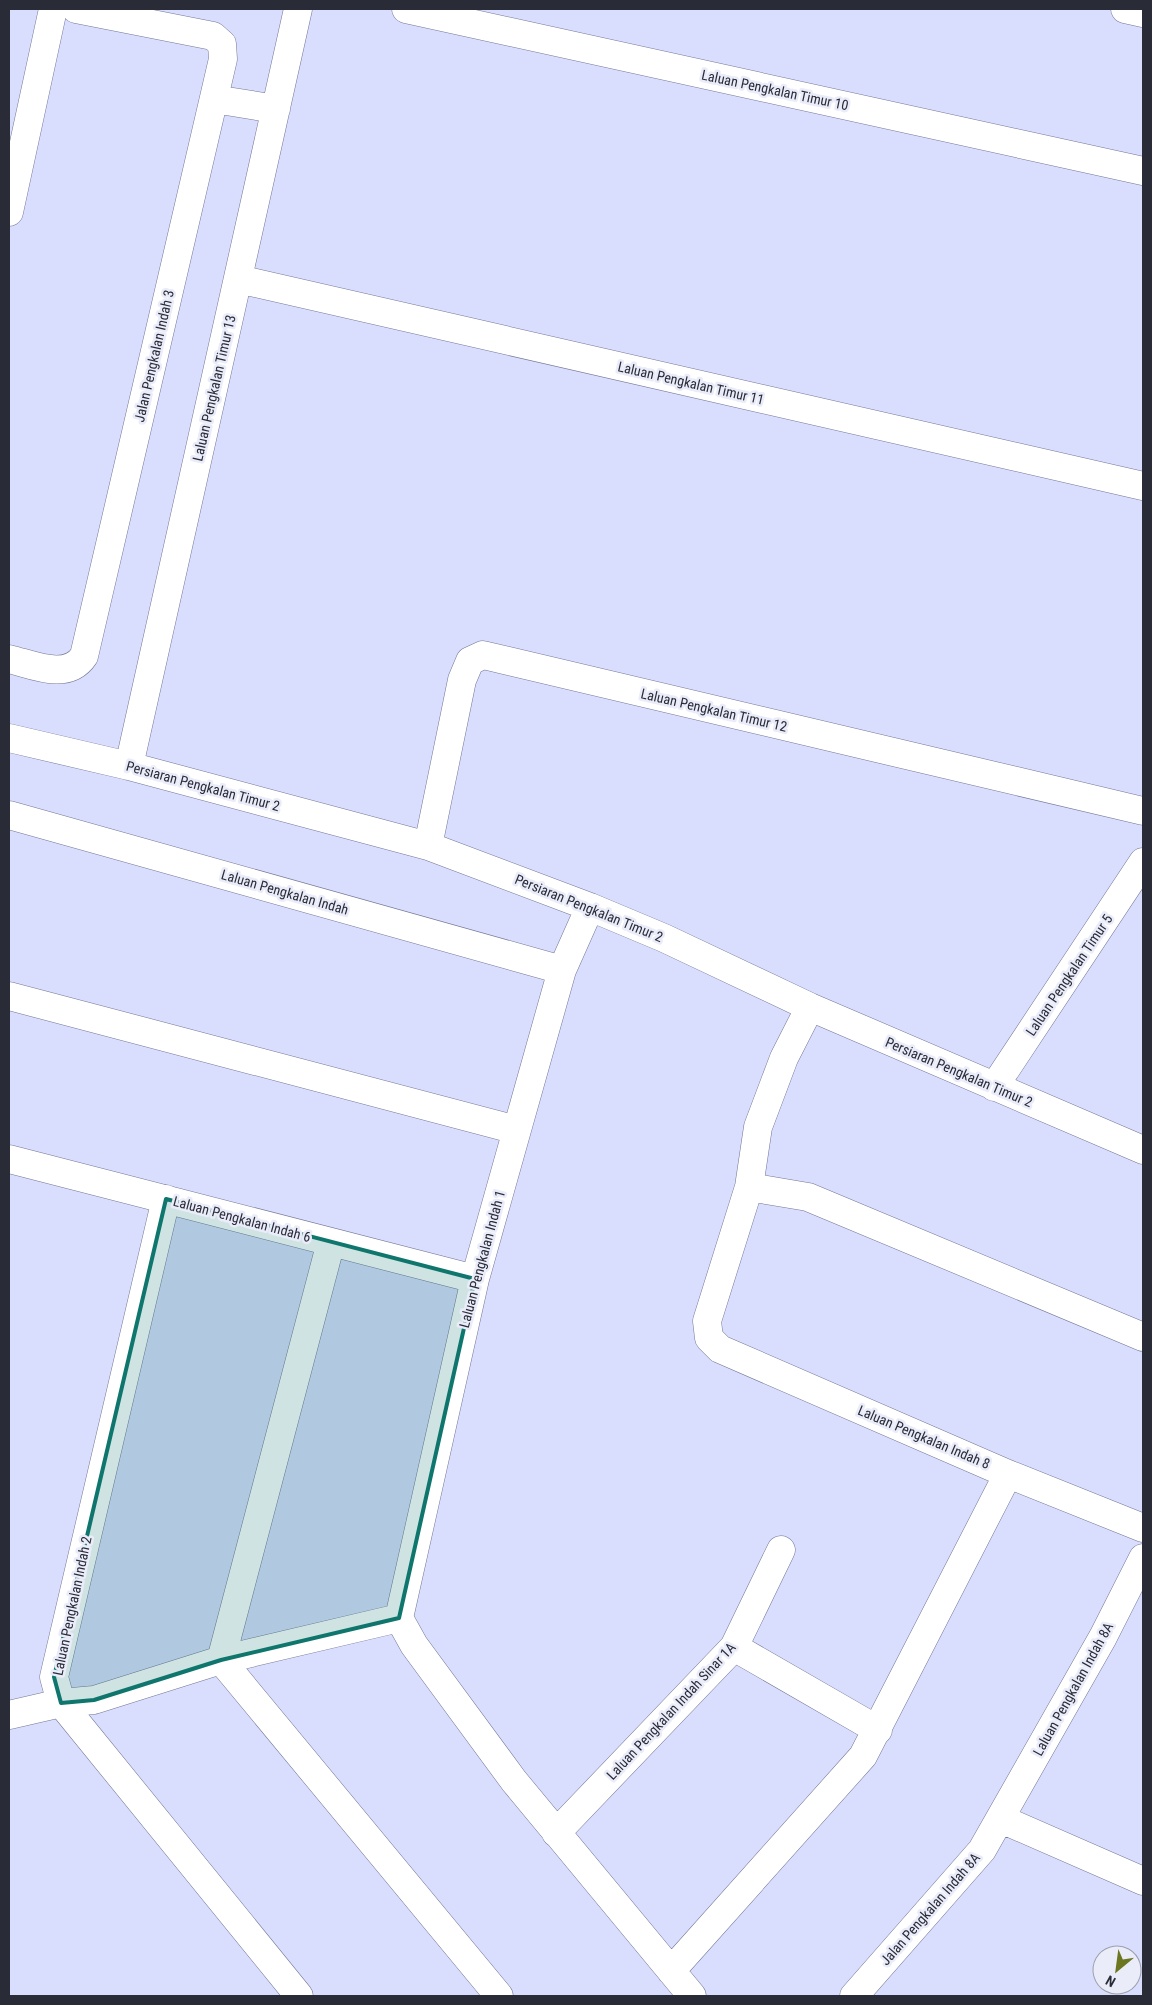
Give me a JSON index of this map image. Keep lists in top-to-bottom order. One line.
{"streets":{"street":["Laluan Pengkalan Timur 10","Jalan Pengkalan Indah 3","Laluan Pengkalan Timur 11","Laluan Pengkalan Timur 13","Laluan Pengkalan Timur 12","Persiaran Pengkalan Timur 2","Laluan Pengkalan Indah","Laluan Pengkalan Timur 5","Laluan Pengkalan Indah 6","Laluan Pengkalan Indah 1","Laluan Pengkalan Indah 8","Laluan Pengkalan Indah 2","Laluan Pengkalan Indah 8A","Laluan Pengkalan Indah Sinar 1A","Jalan Pengkalan Indah 8A"]},"crossings":[["Laluan Pengkalan Timur 11","Laluan Pengkalan Timur 13"],["Laluan Pengkalan Timur 13","Persiaran Pengkalan Timur 2"],["Laluan Pengkalan Timur 12","Persiaran Pengkalan Timur 2"],["Persiaran Pengkalan Timur 2","Laluan Pengkalan Timur 5"],["Persiaran Pengkalan Timur 2","Laluan Pengkalan Indah 1"],["Laluan Pengkalan Indah","Laluan Pengkalan Indah 1"],["Laluan Pengkalan Indah 6","Laluan Pengkalan Indah 1"],["Laluan Pengkalan Indah 6","Laluan Pengkalan Indah 2"],["Laluan Pengkalan Indah 8A","Jalan Pengkalan Indah 8A"]],"north":"bottom left"}
